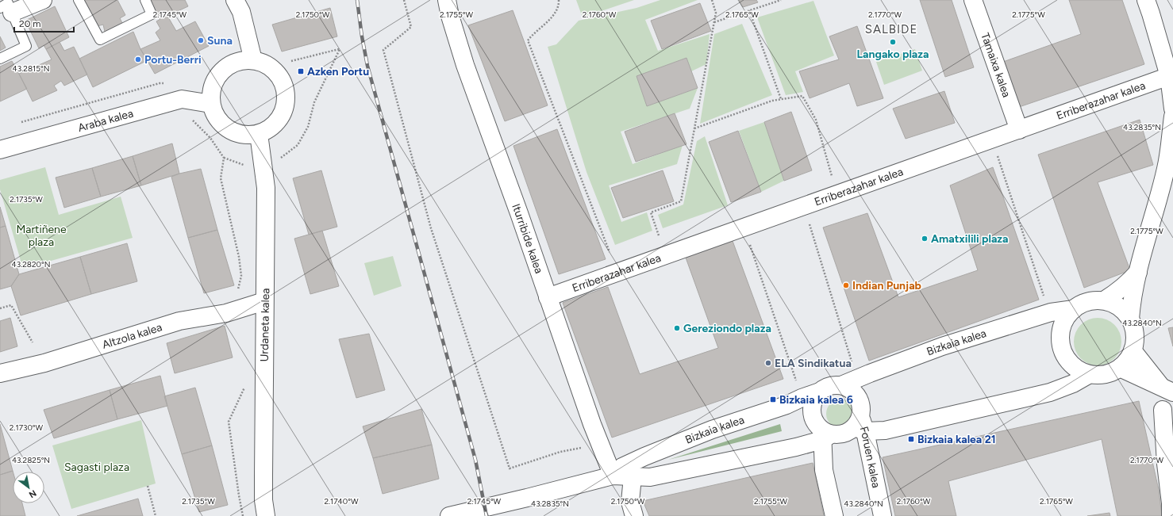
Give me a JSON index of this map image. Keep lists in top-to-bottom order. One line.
{"streets":{"street":["Tamaixa kalea","Erriberazahar kalea","Araba kalea","Iturribide kalea","Urdaneta kalea","Altzola kalea","Bizkaia kalea","Foruen kalea"]},"crossings":[["Tamaixa kalea","Erriberazahar kalea"],["Erriberazahar kalea","Iturribide kalea"],["Araba kalea","Urdaneta kalea"],["Iturribide kalea","Bizkaia kalea"],["Urdaneta kalea","Altzola kalea"],["Bizkaia kalea","Foruen kalea"]],"districts":["SALBIDE"],"parks":["Martiñene plaza","Sagasti plaza"],"places":{"other":["Suna","Langako plaza","Portu-Berri","Amatxilili plaza","Indian Punjab","Gereziondo plaza","ELA Sindikatua"],"transit":["Azken Portu","Bizkaia kalea 6","Bizkaia kalea 21"]},"scale_bar":"20 m","north":"bottom right","coordinates":["2.1775°W","2.1745°W","2.1750°W","2.1755°W","2.1760°W","2.1765°W","2.1770°W","43.2815°N","43.2835°N","2.1735°W","43.2820°N","43.2840°N","2.1730°W","43.2825°N","2.1740°W"]}
